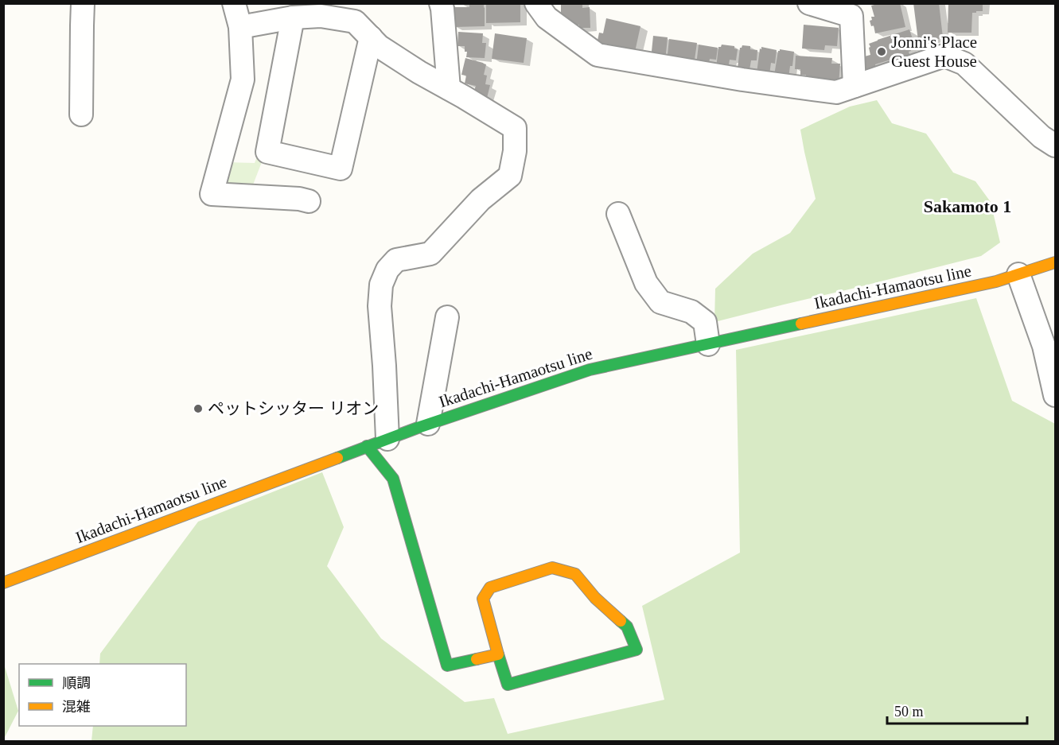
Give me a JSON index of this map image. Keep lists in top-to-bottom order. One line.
{"streets":{"main road":["Ikadachi-Hamaotsu line"]},"districts":["Sakamoto 1"],"places":["Jonni's Place Guest House","ペットシッター リオン"],"legend":["順調","混雑"],"scale_bar":"50 m"}
